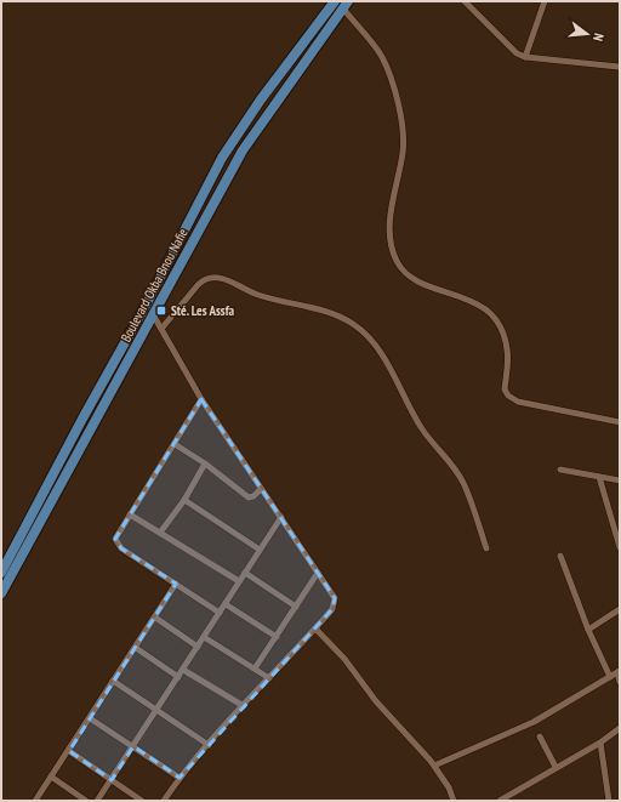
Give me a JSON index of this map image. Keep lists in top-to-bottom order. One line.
{"streets":{"main road":["Boulevard Okba Bnou Nafie"]},"places":{"transit":["Sté. Les Assfa"]},"north":"right"}
